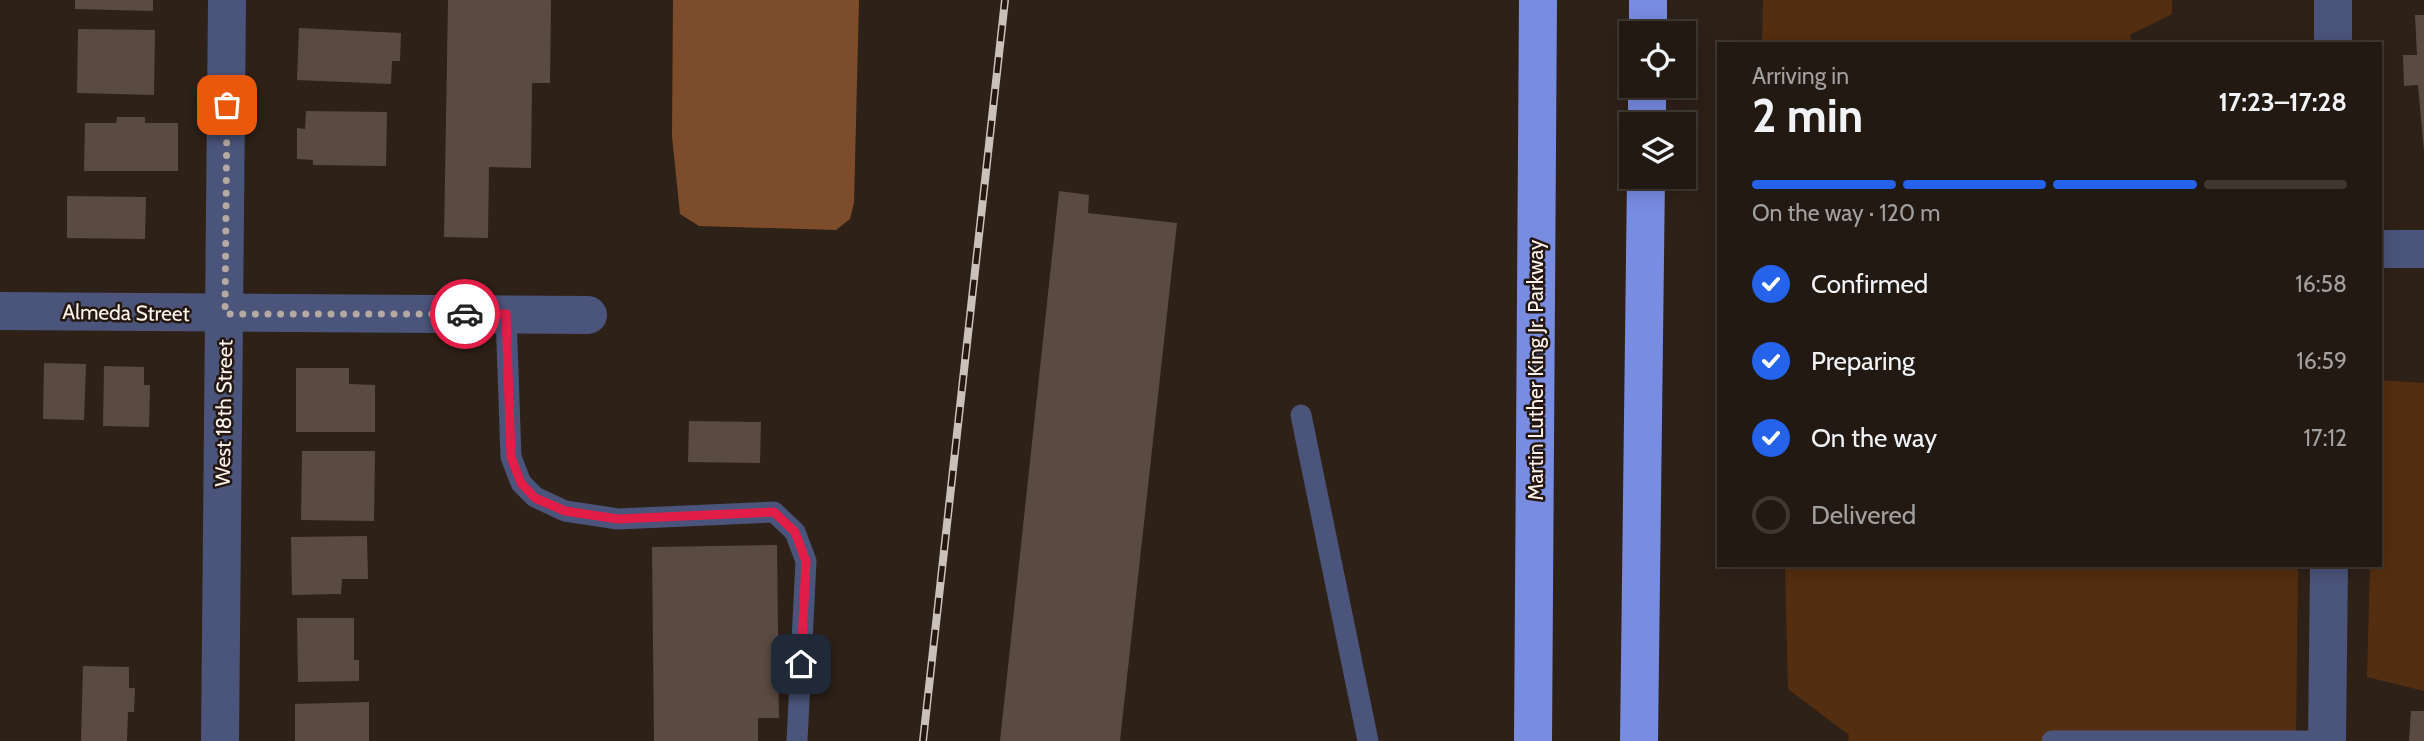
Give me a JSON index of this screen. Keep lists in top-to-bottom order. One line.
{"streets":{"highway":["Martin Luther King Jr. Parkway"],"street":["Almeda Street","West 18th Street"]},"crossings":[["Almeda Street","West 18th Street"]],"page":{"heading":["2 min","Arriving in","17:23–17:28"],"bar":"On the way · 120 m","list":[["Confirmed","16:58"],["Preparing","16:59"],["On the way","17:12"],"Delivered"]}}
